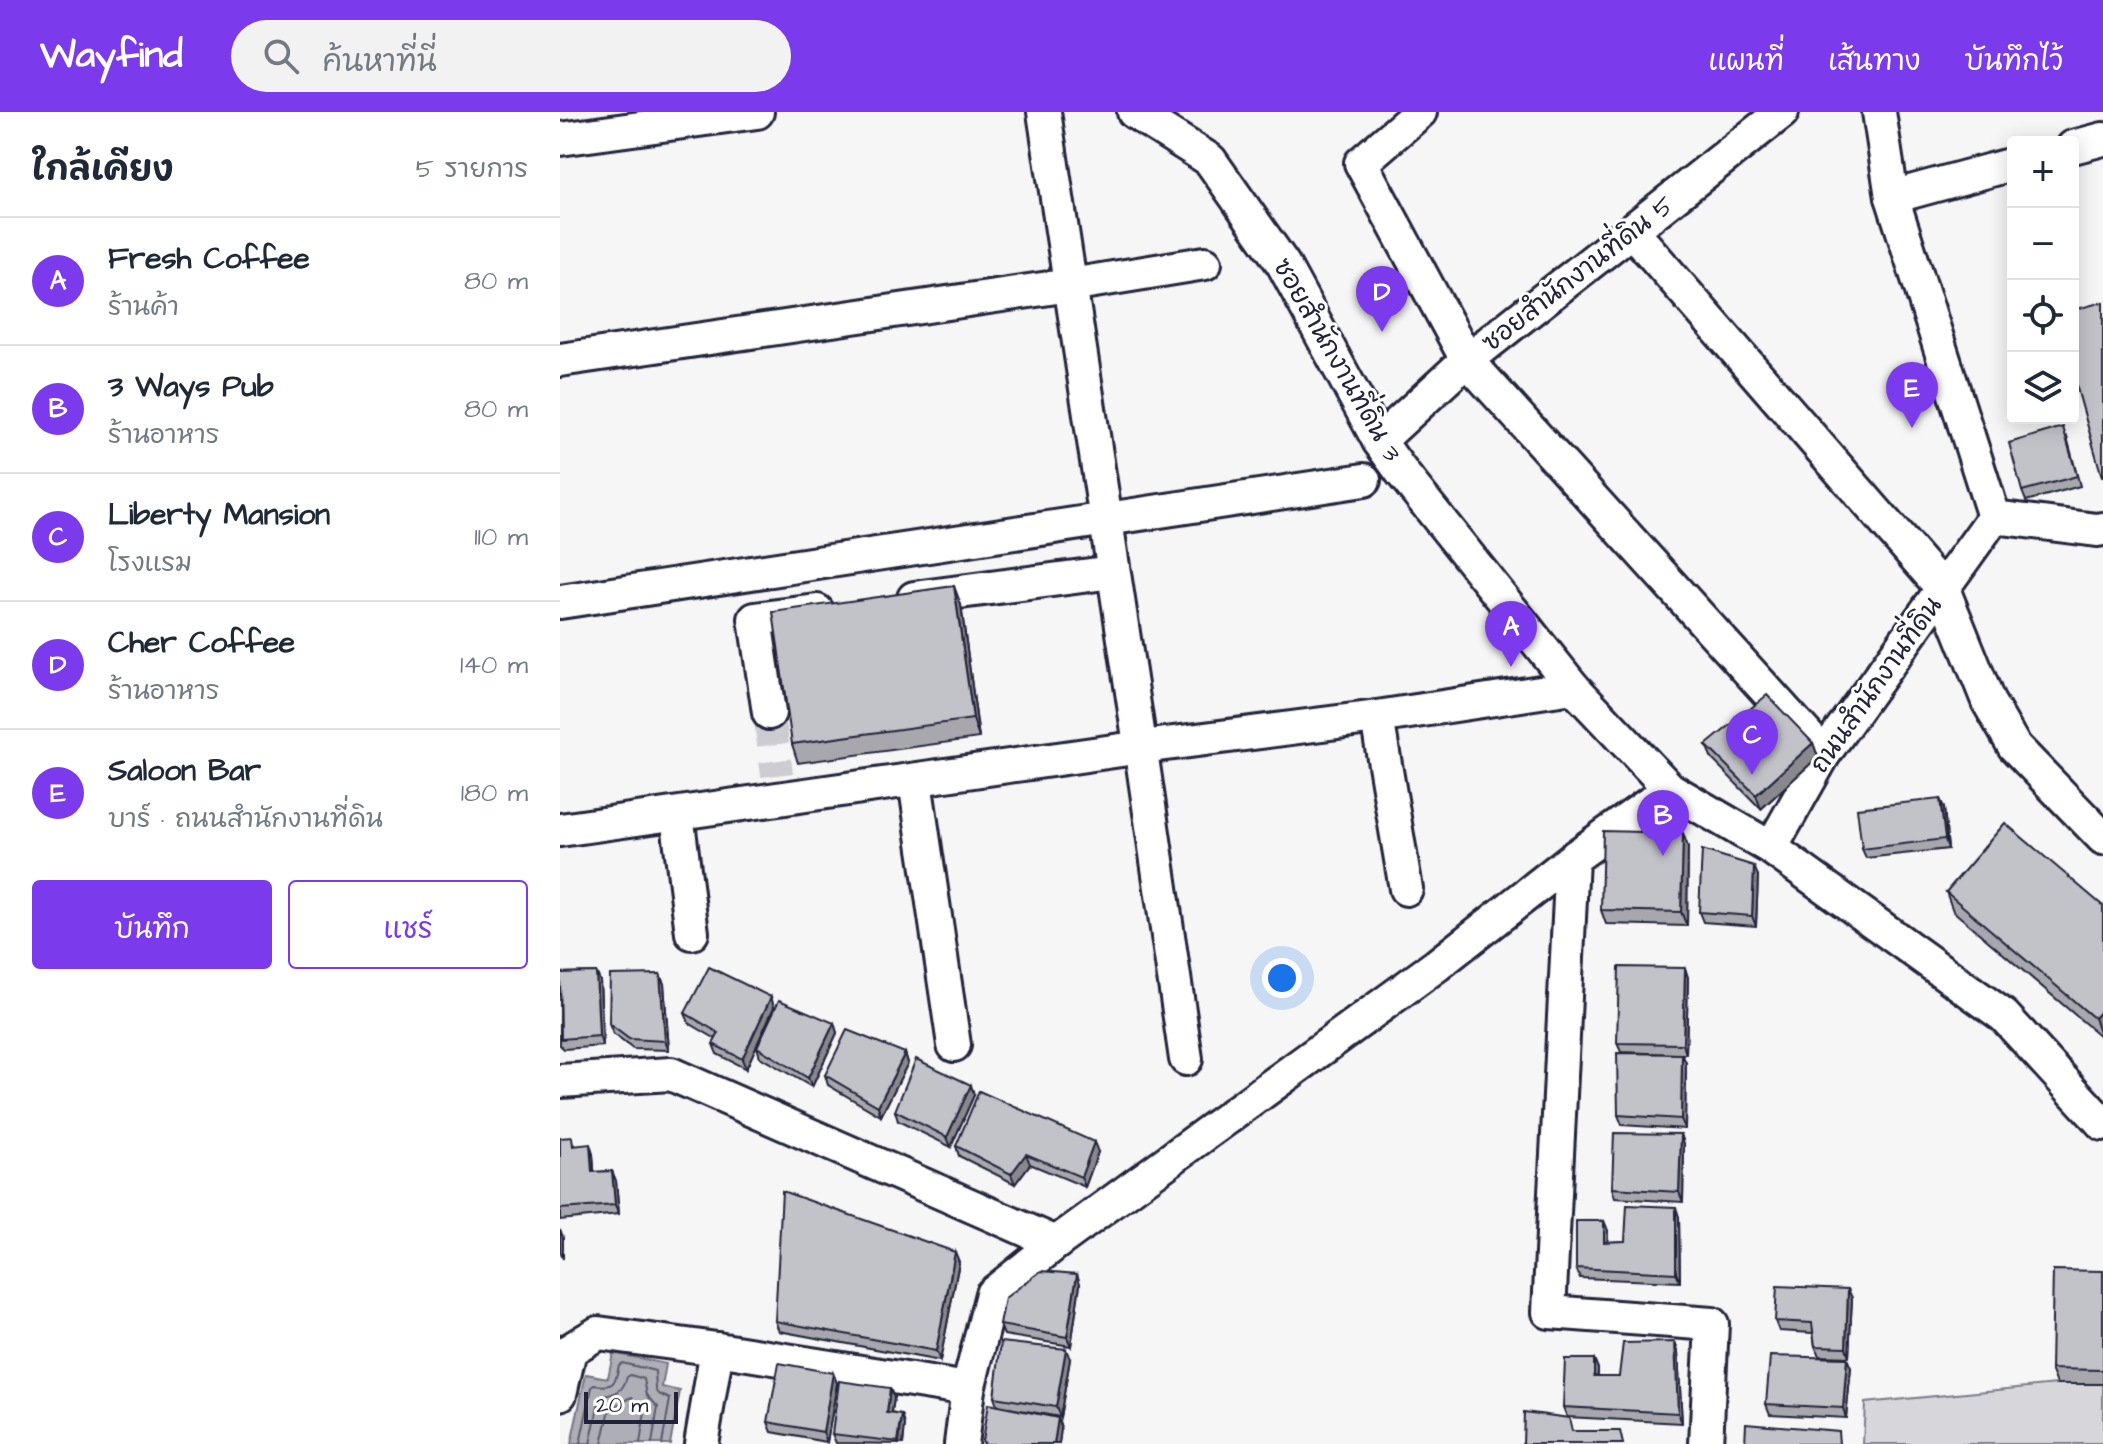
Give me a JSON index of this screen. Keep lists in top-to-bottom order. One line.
{"streets":{"street":["ซอยสำนักงานที่ดิน 5","ซอยสำนักงานที่ดิน 3","ถนนสำนักงานที่ดิน"]},"crossings":[["ซอยสำนักงานที่ดิน 5","ซอยสำนักงานที่ดิน 3"],["ซอยสำนักงานที่ดิน 3","ถนนสำนักงานที่ดิน"]],"scale_bar":"20 m","page":{"header":"Wayfind","search":"ค้นหาที่นี่","nav":["แผนที่","เส้นทาง","บันทึกไว้"],"heading":["ใกล้เคียง","5 รายการ"],"map_buttons":["+","−"],"list":[{"mark":"A","name":"Fresh Coffee","note":"ร้านค้า","value":"80 m"},{"mark":"B","name":"3 Ways Pub","note":"ร้านอาหาร","value":"80 m"},{"mark":"C","name":"Liberty Mansion","note":"โรงแรม","value":"110 m"},{"mark":"D","name":"Cher Coffee","note":"ร้านอาหาร","value":"140 m"},{"mark":"E","name":"Saloon Bar","note":"บาร์ · ถนนสำนักงานที่ดิน","value":"180 m"}],"pins":["D","E","A","C","B"],"buttons":["บันทึก","แชร์"],"scale":"20 m"}}
